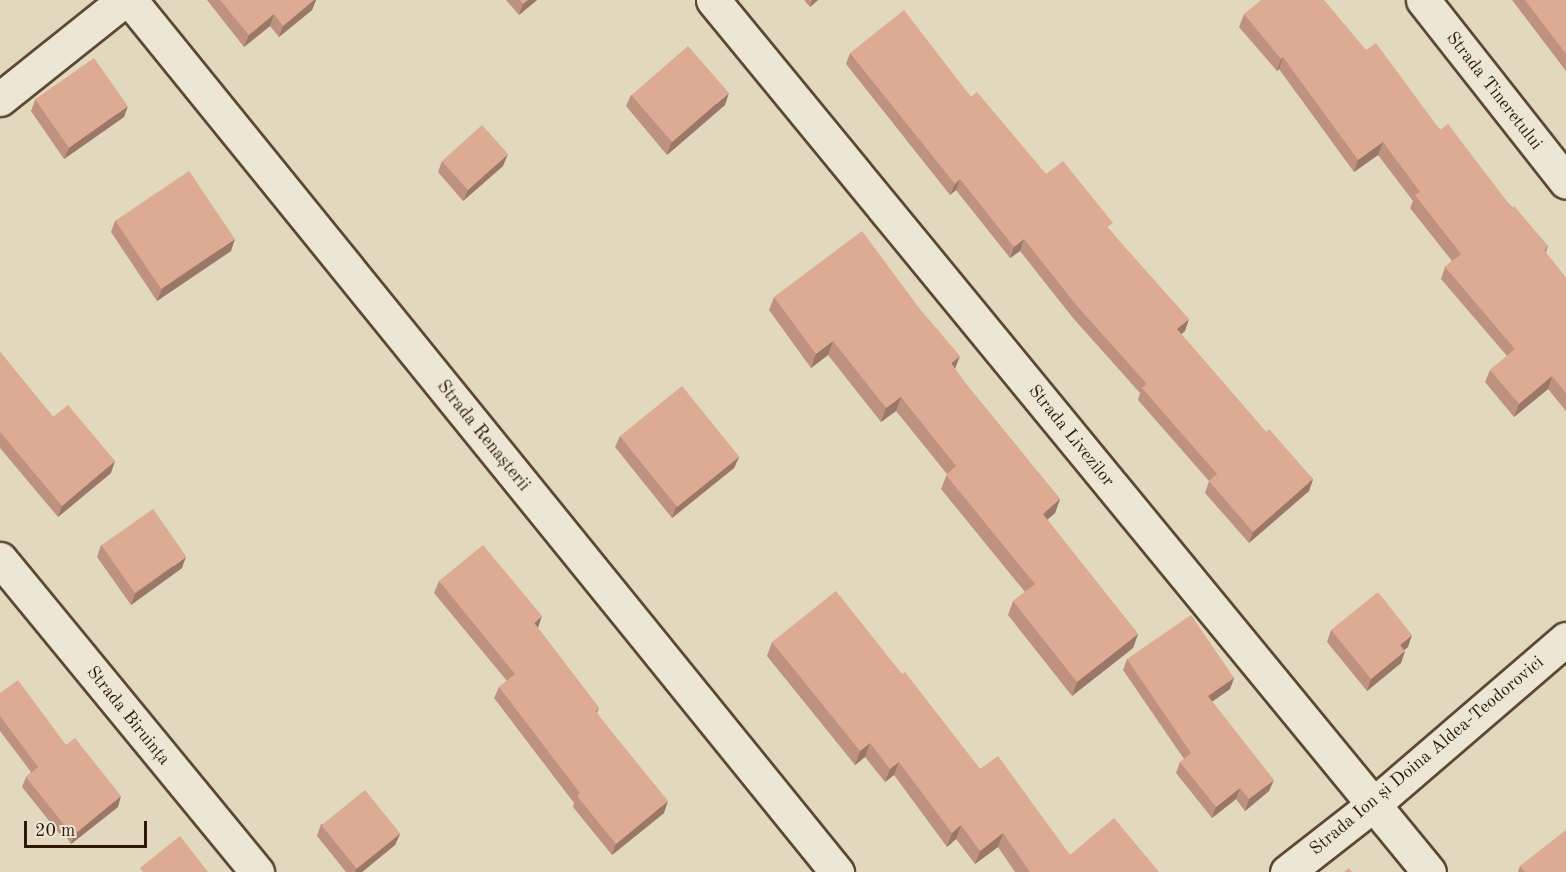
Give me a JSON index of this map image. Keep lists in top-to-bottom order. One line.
{"streets":{"street":["Strada Tineretului","Strada Renașterii","Strada Livezilor","Strada Biruința","Strada Ion și Doina Aldea-Teodorovici"]},"crossings":[["Strada Livezilor","Strada Ion și Doina Aldea-Teodorovici"]],"scale_bar":"20 m"}
